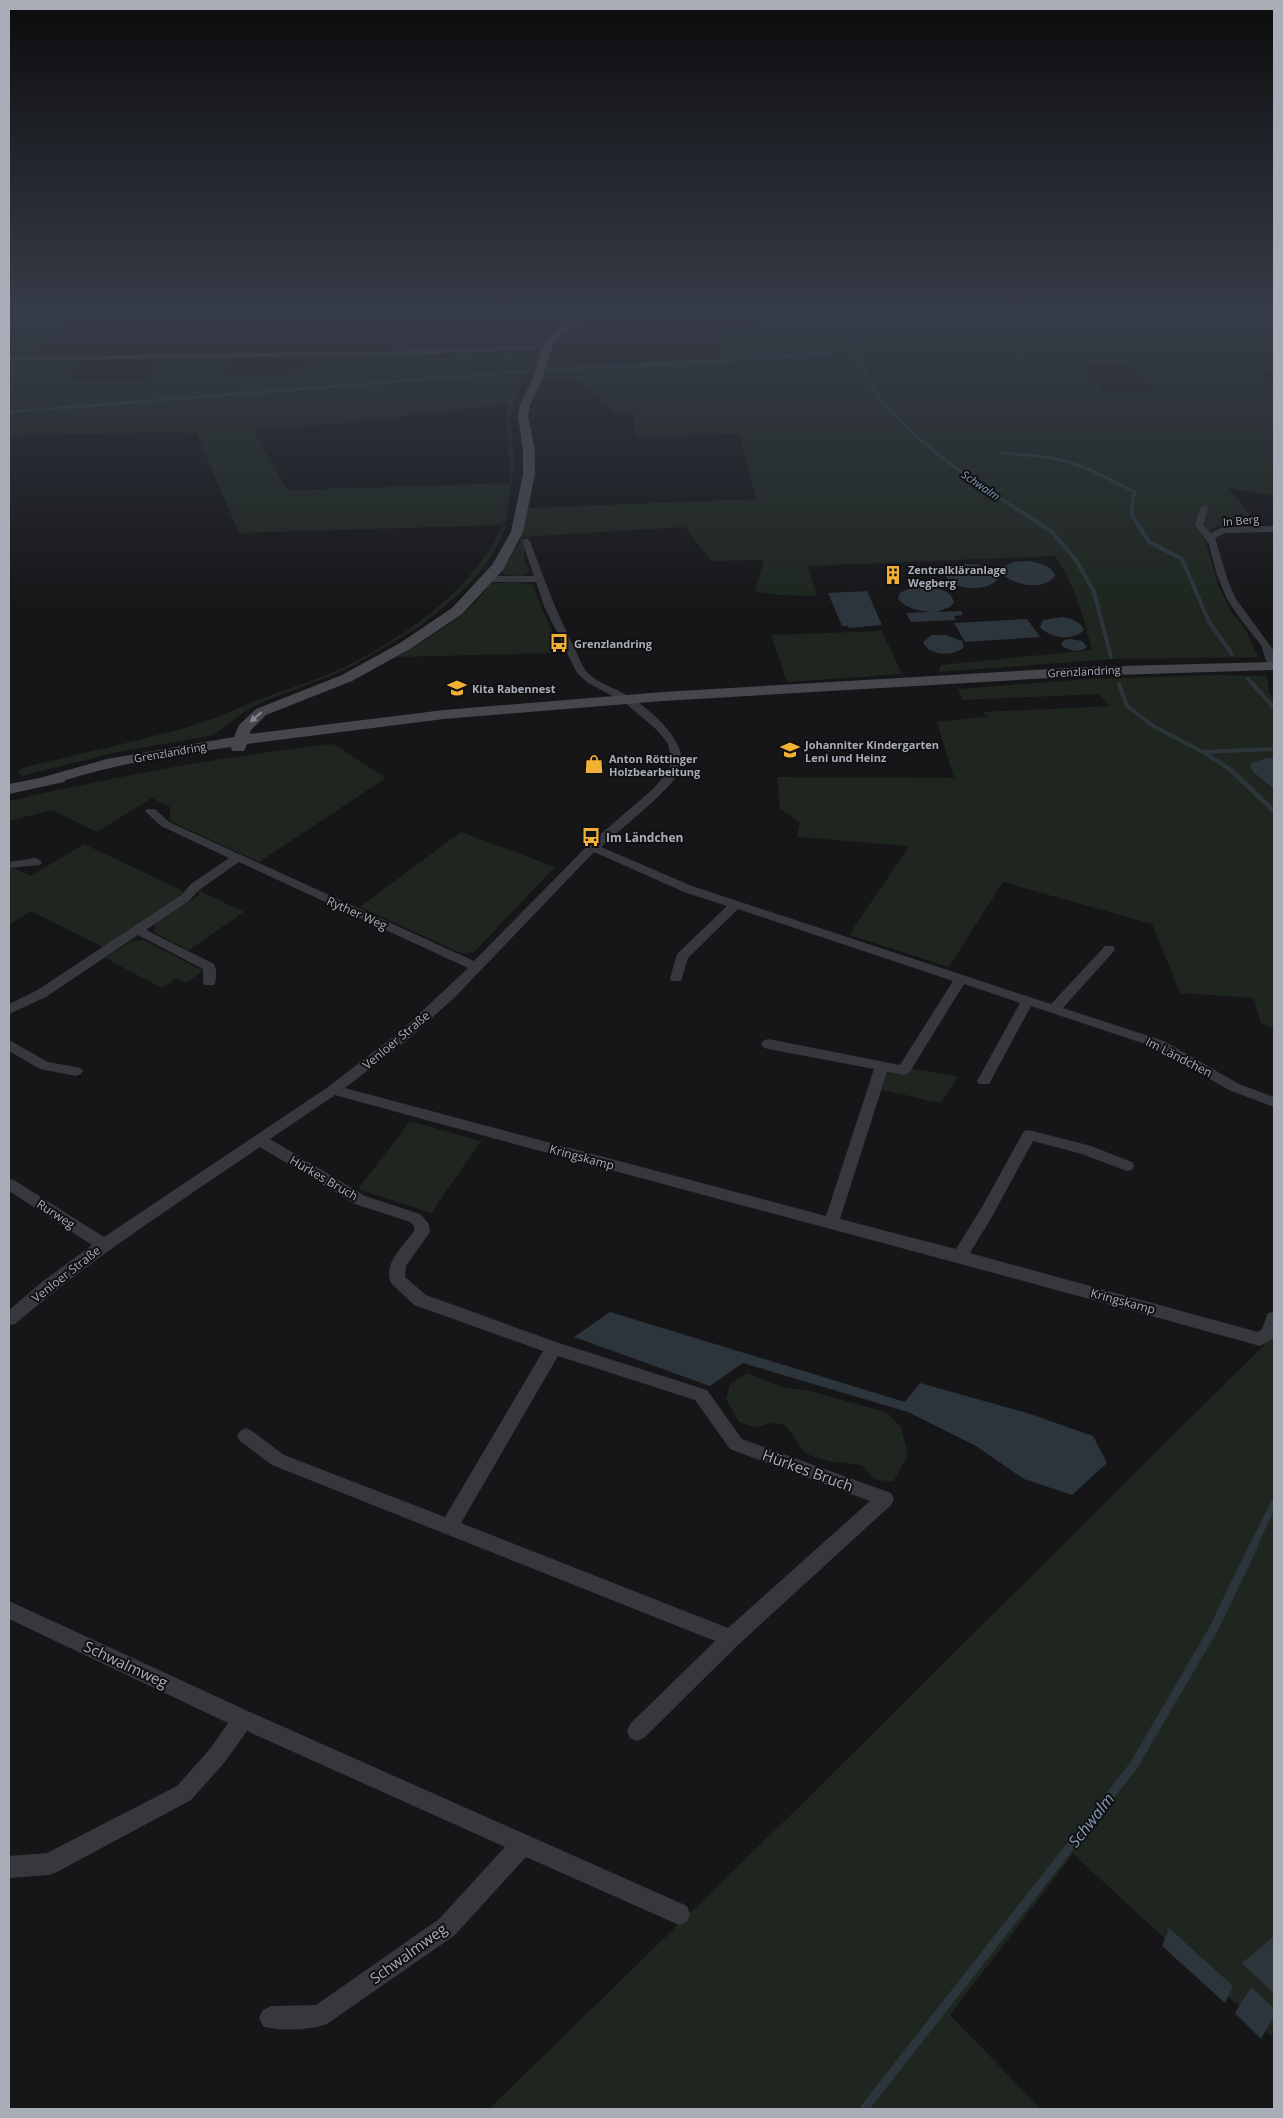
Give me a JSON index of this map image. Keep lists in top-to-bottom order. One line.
{"streets":{"main road":["Grenzlandring"],"street":["In Berg","Ryther Weg","Venloer Straße","Im Ländchen","Kringskamp","Hürkes Bruch","Rurweg","Schwalmweg"]},"crossings":[["Grenzlandring","Venloer Straße"],["Ryther Weg","Venloer Straße"],["Venloer Straße","Im Ländchen"],["Venloer Straße","Kringskamp"],["Venloer Straße","Hürkes Bruch"],["Venloer Straße","Rurweg"]],"water":["Schwalm"],"places":{"building":["Zentralkläranlage Wegberg"],"bus stop":["Grenzlandring","Im Ländchen"],"school or university":["Kita Rabennest","Johanniter Kindergarten Leni und Heinz"],"shop":["Anton Röttinger Holzbearbeitung"]}}
